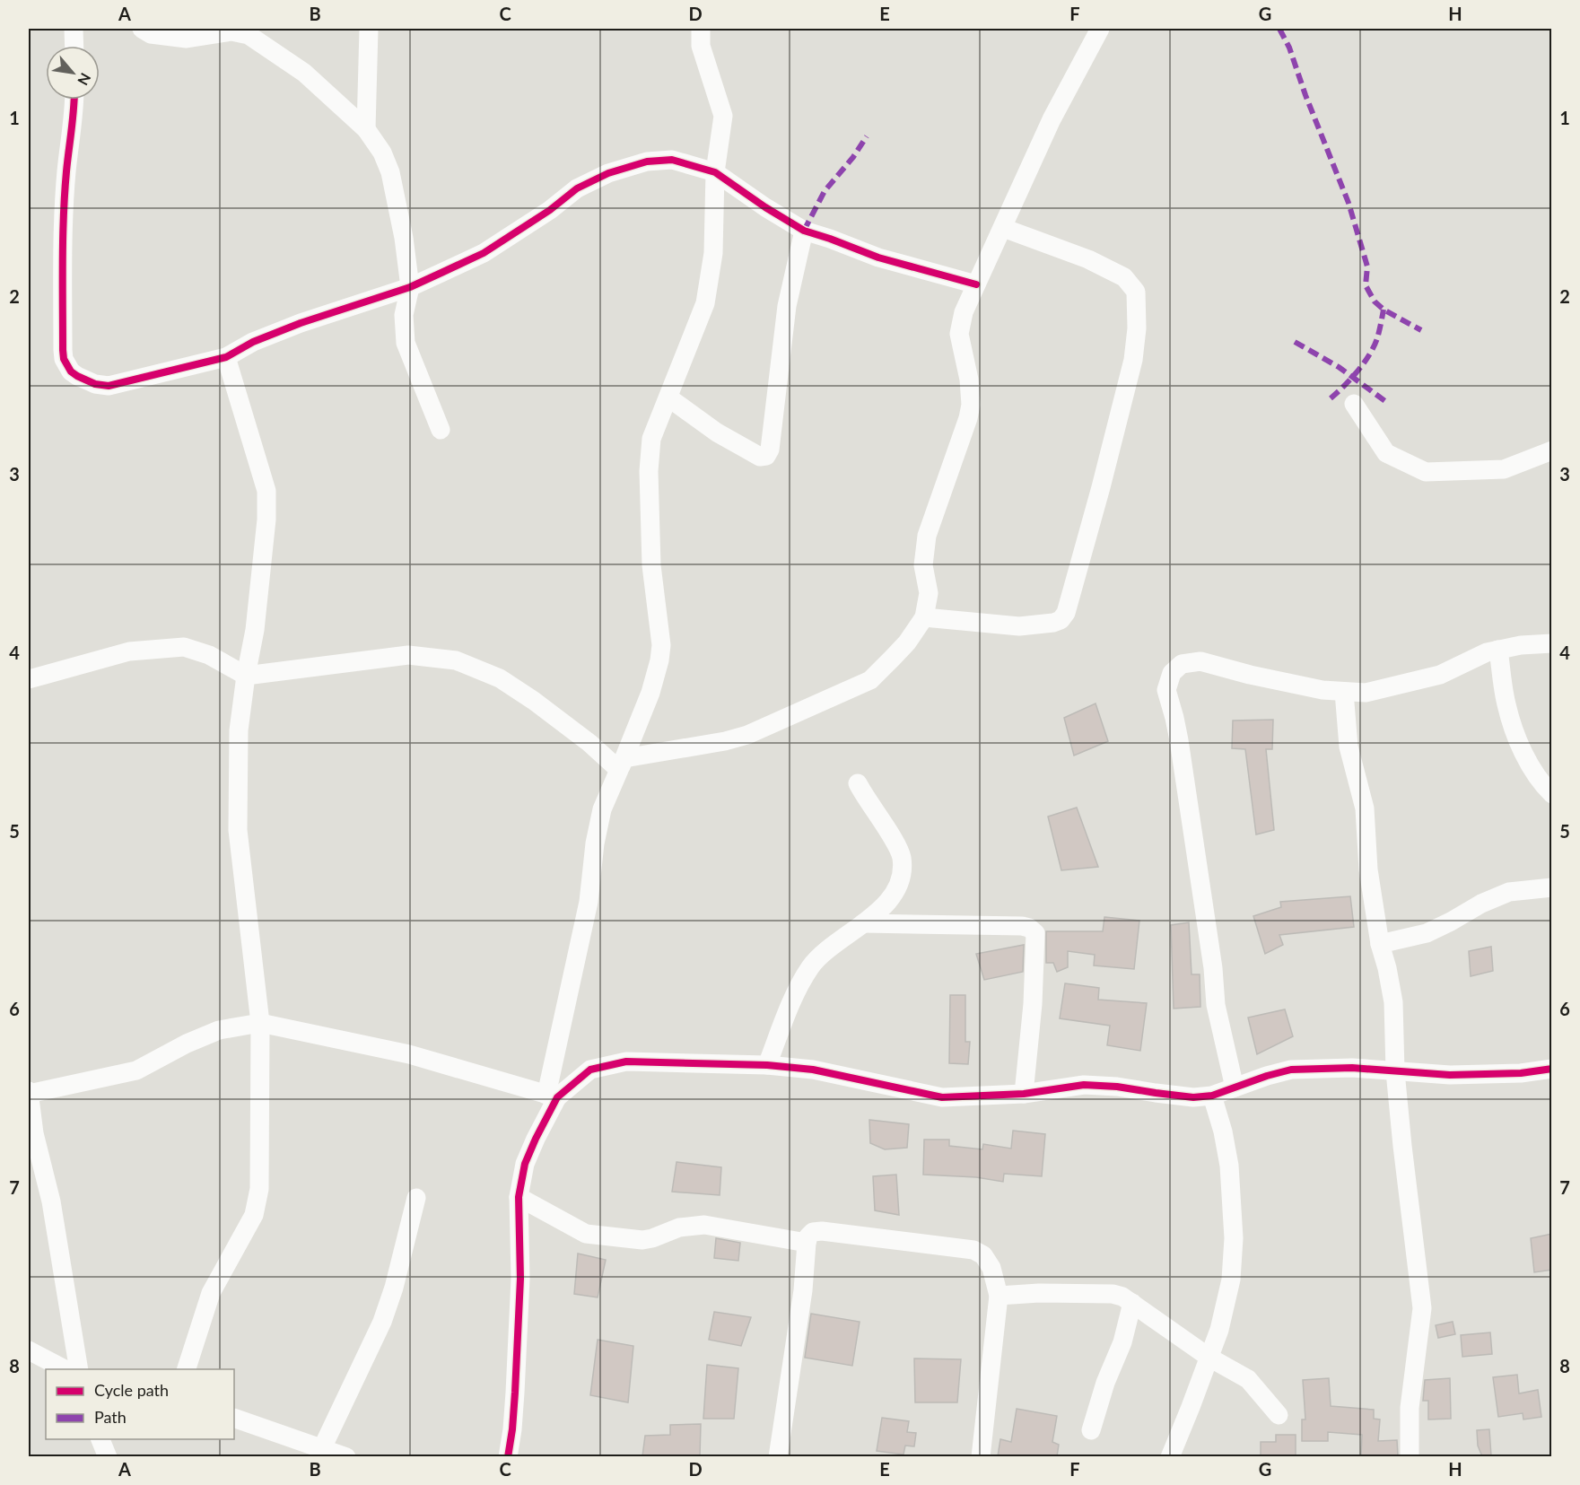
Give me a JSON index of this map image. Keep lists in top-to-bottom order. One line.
{"legend":["Cycle path","Path"],"north":"bottom right","grid":{"columns":["A","B","C","D","E","F","G","H"],"rows":["1","2","3","4","5","6","7","8"]}}
